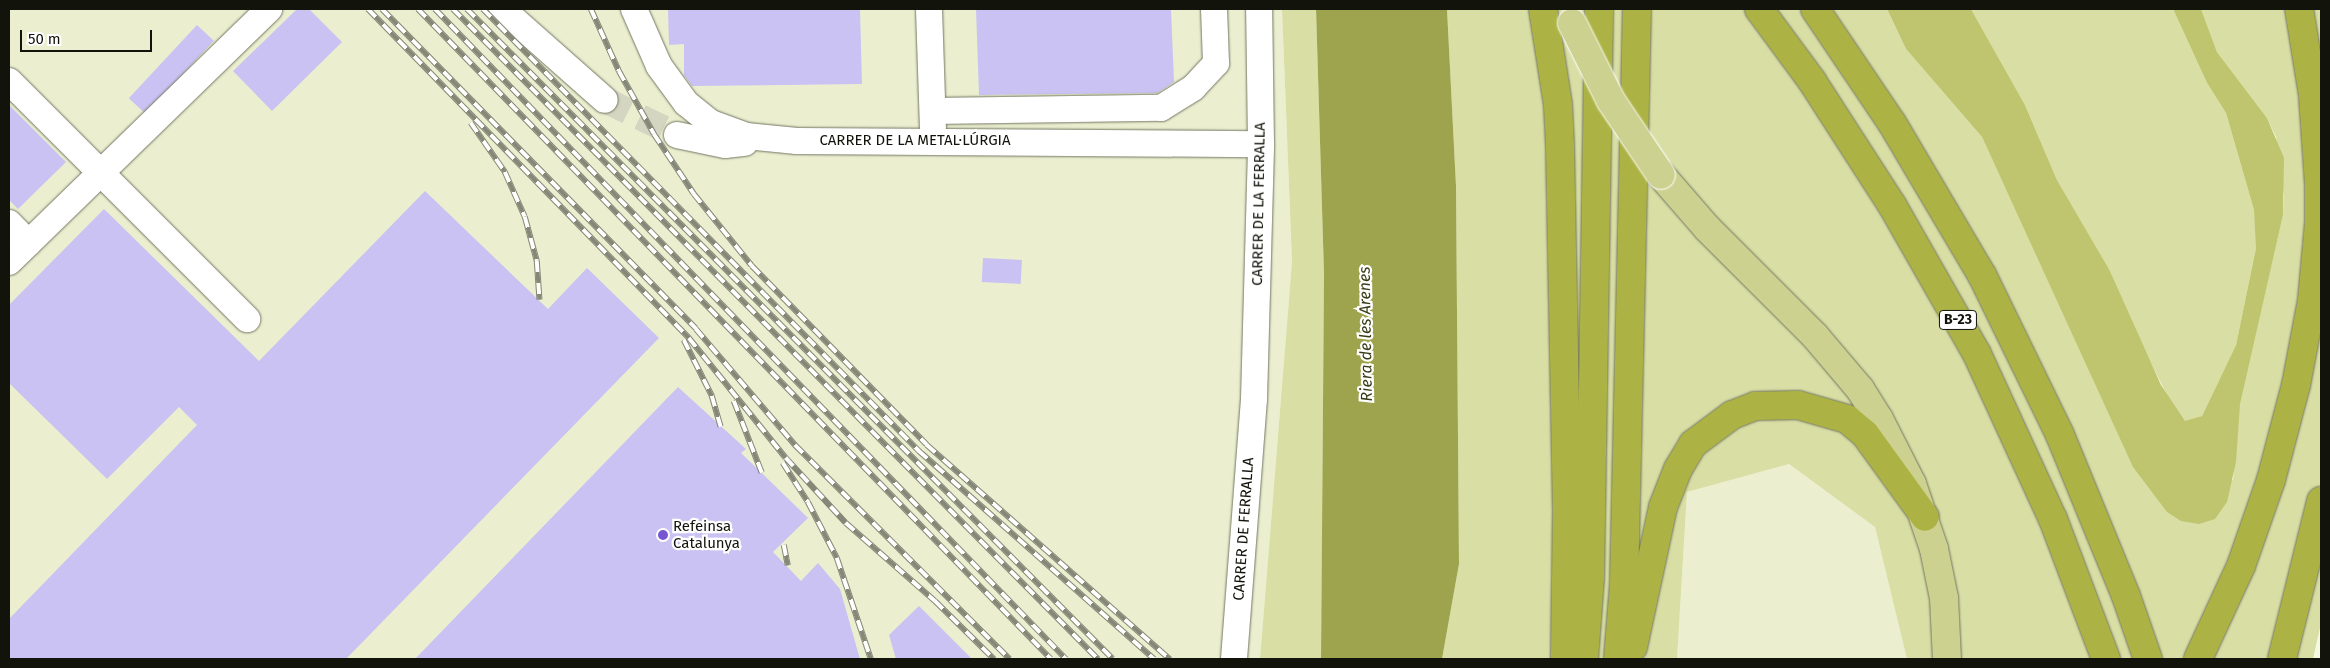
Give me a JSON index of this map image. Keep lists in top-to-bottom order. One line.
{"streets":{"highway":["B-23"],"street":["CARRER DE LA METAL·LÚRGIA","CARRER DE LA FERRALLA","CARRER DE FERRALLA"]},"crossings":[["CARRER DE LA METAL·LÚRGIA","CARRER DE LA FERRALLA"],["CARRER DE LA FERRALLA","CARRER DE FERRALLA"]],"water":["Riera de les Arenes"],"places":["Refeinsa Catalunya"],"scale_bar":"50 m"}
